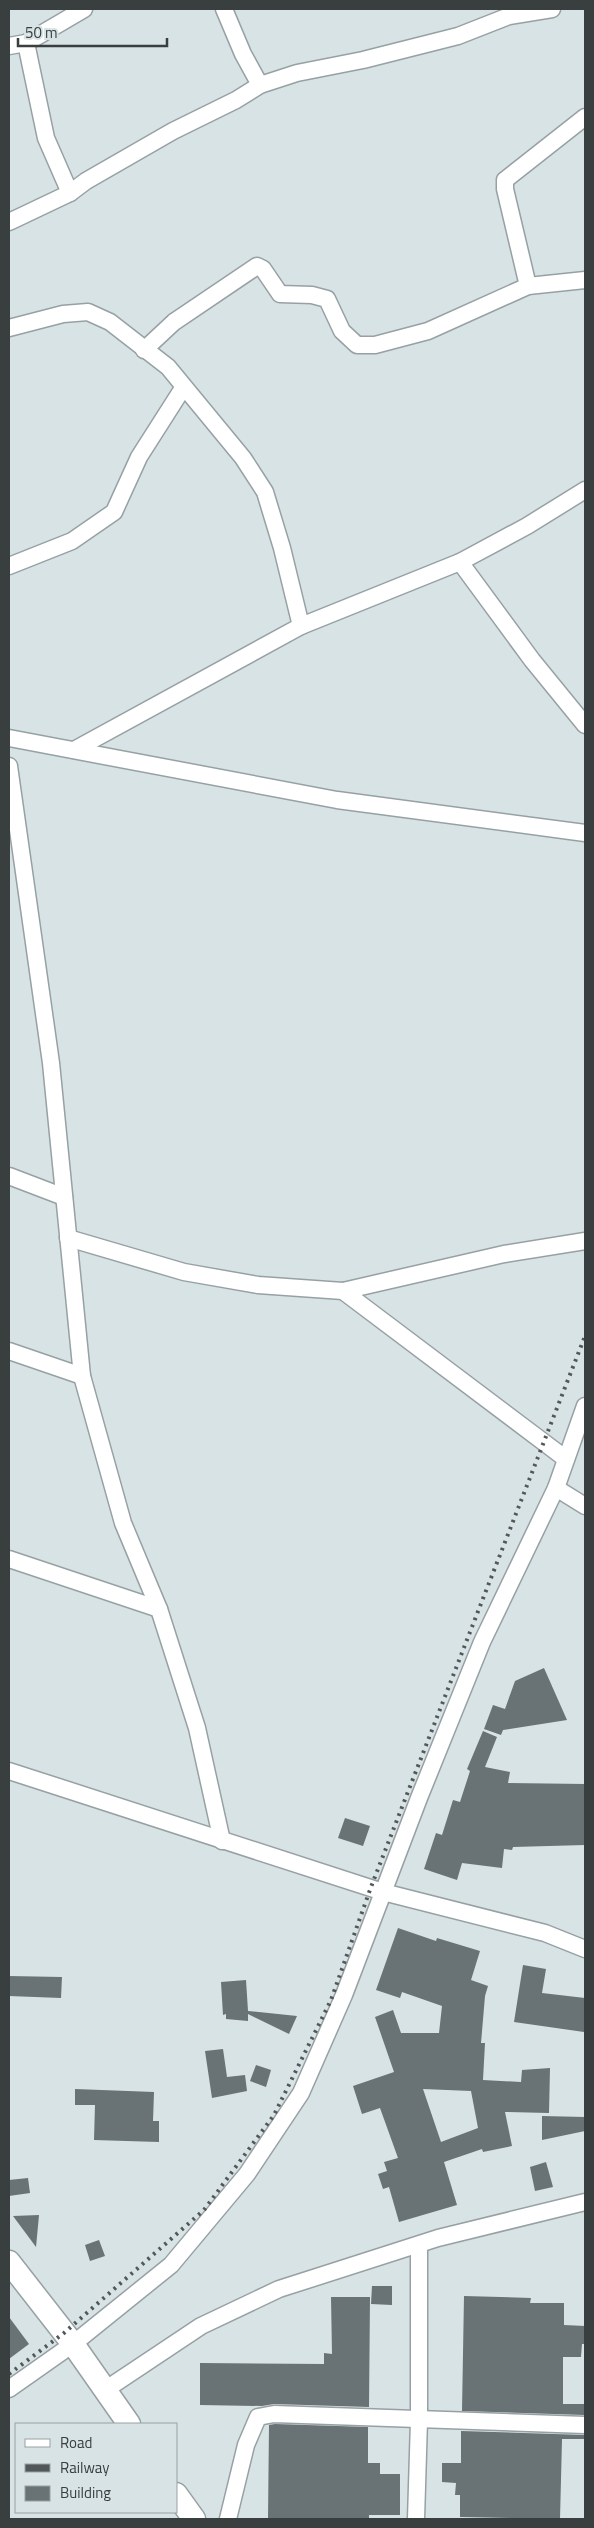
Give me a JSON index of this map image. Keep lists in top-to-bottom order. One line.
{"legend":["Road","Railway","Building"],"scale_bar":"50 m"}
